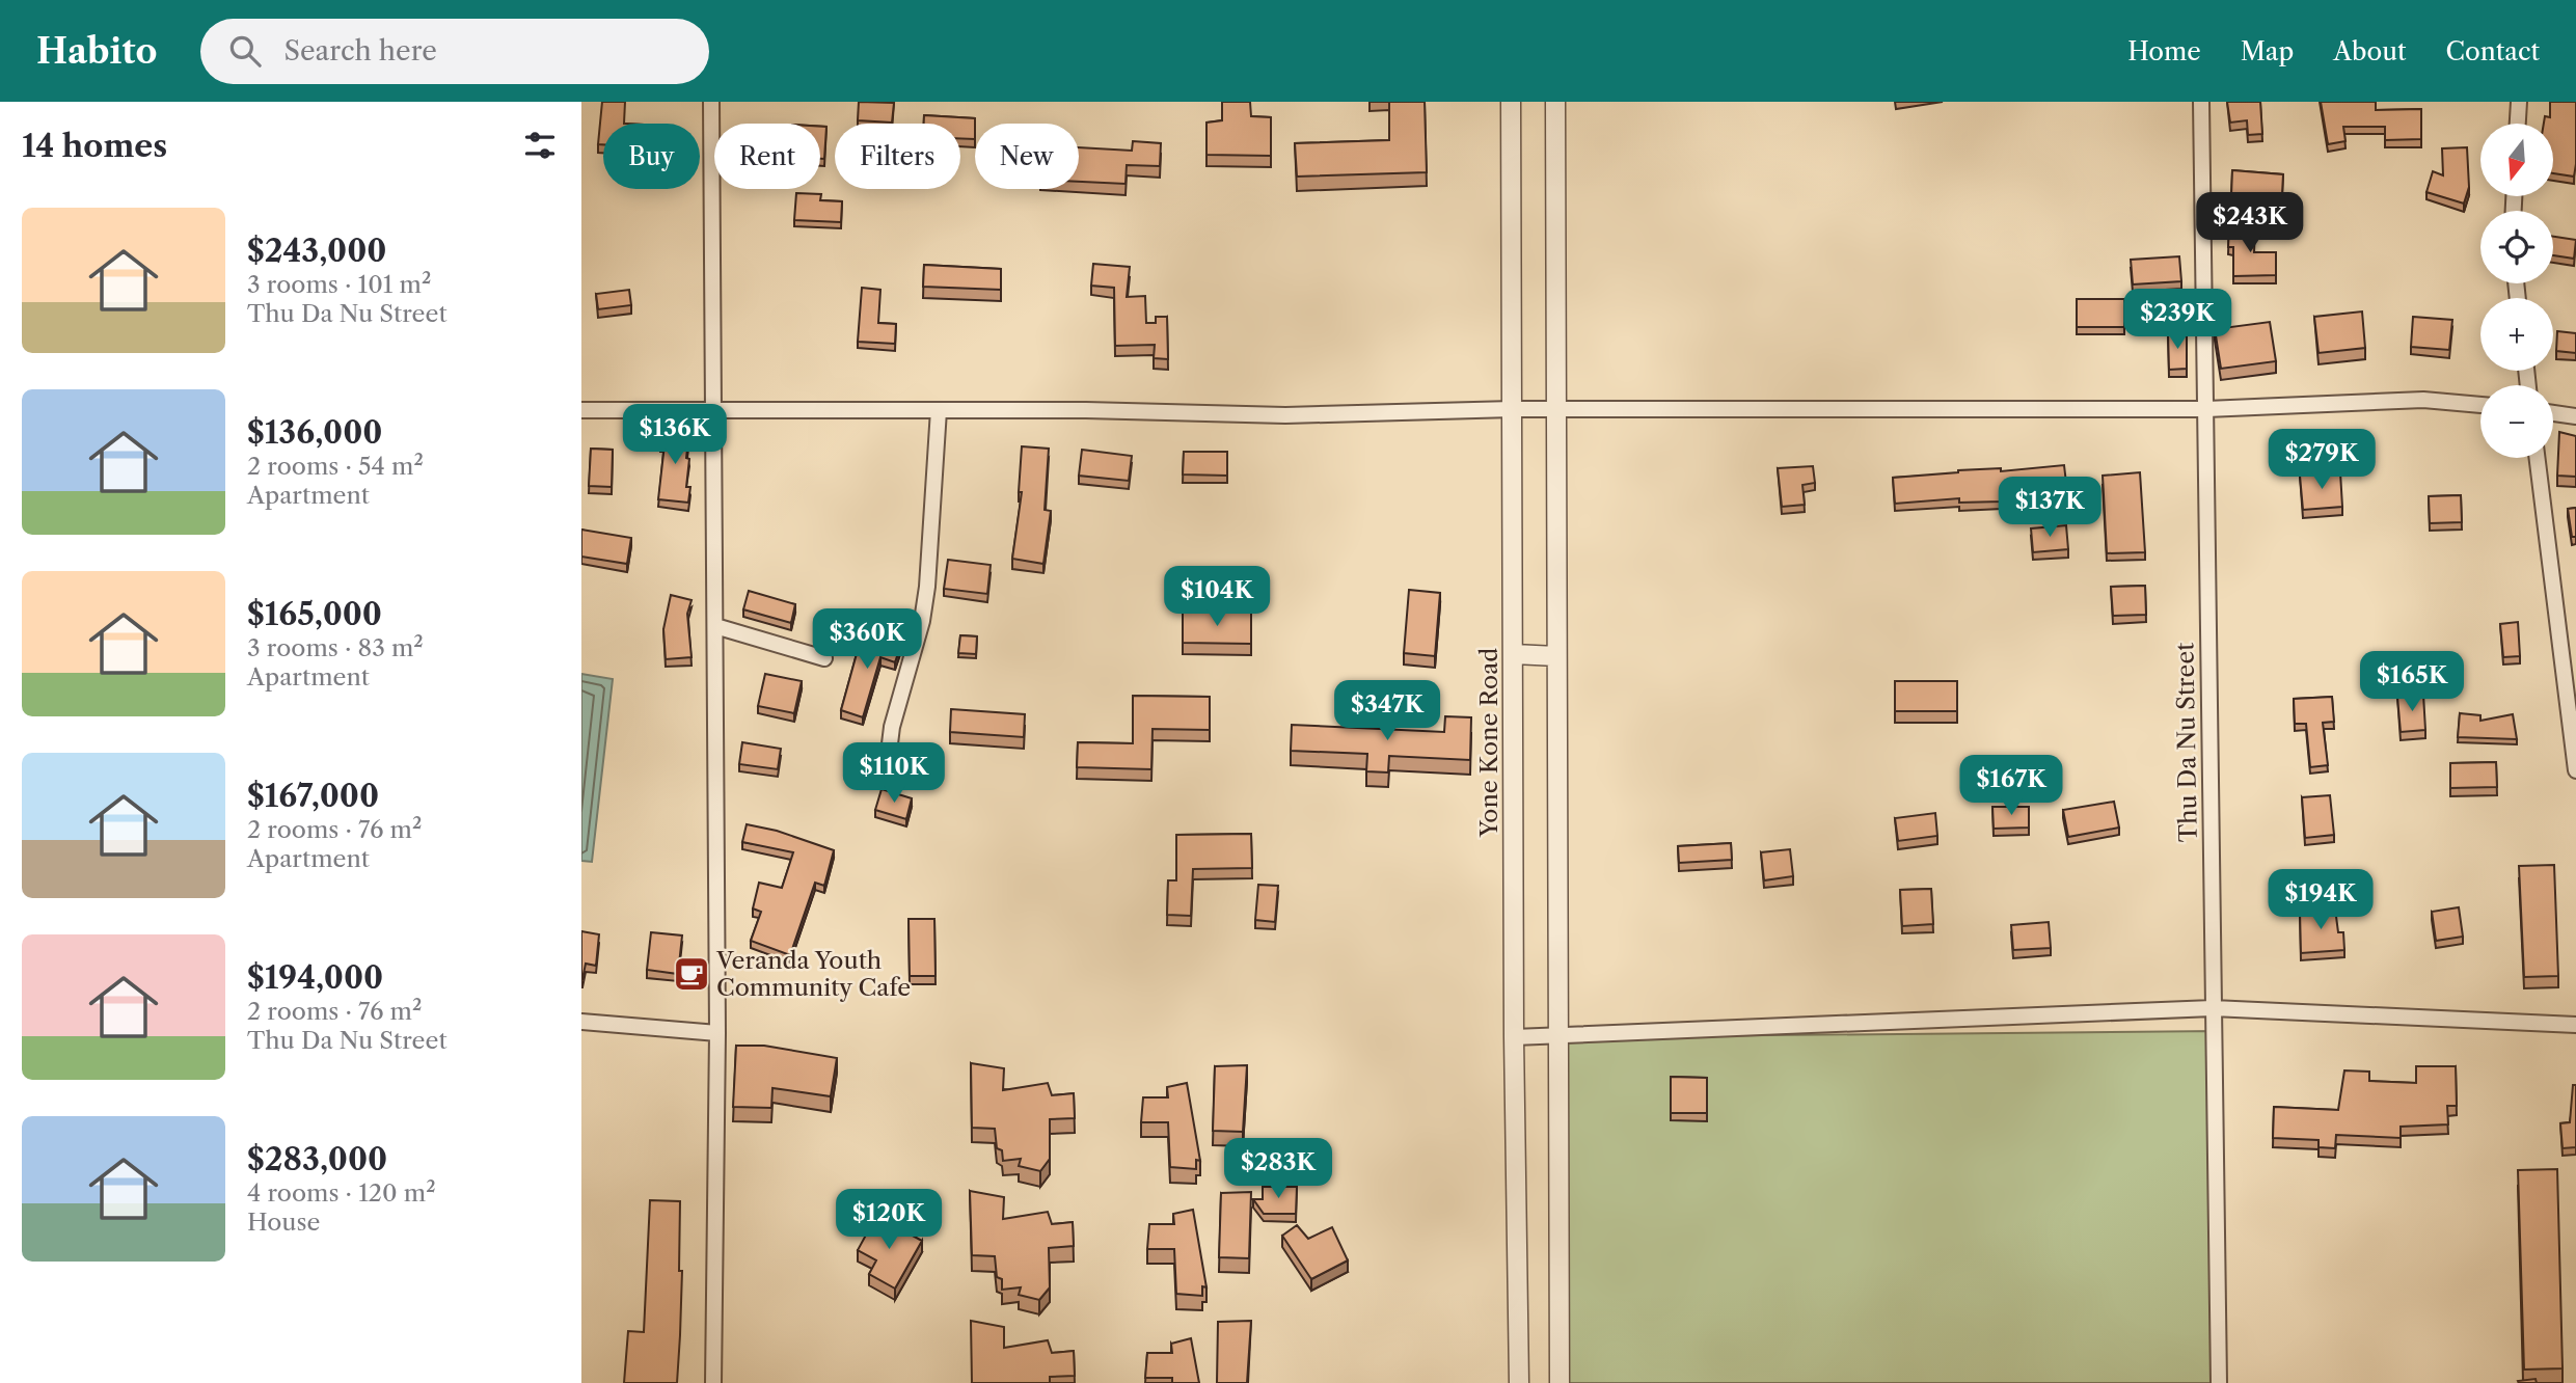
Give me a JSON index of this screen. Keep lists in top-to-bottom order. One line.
{"streets":{"street":["Yone Kone Road","Thu Da Nu Street"]},"places":{"cafe":["Veranda Youth Community Cafe"]},"north":"bottom","page":{"header":"Habito","search":"Search here","nav":["Home","Map","About","Contact"],"heading":"14 homes","map_buttons":["+","−"],"chip":["Buy","Rent","Filters","New"],"list":[{"name":"$243,000","note":"3 rooms · 101 m² · Thu Da Nu Street"},{"name":"$136,000","note":"2 rooms · 54 m² · Apartment"},{"name":"$165,000","note":"3 rooms · 83 m² · Apartment"},{"name":"$167,000","note":"2 rooms · 76 m² · Apartment"},{"name":"$194,000","note":"2 rooms · 76 m² · Thu Da Nu Street"},{"name":"$283,000","note":"4 rooms · 120 m² · House"}],"price":["$243K","$239K","$136K","$279K","$137K","$104K","$360K","$165K","$347K","$110K","$167K","$194K","$283K","$120K"]}}
